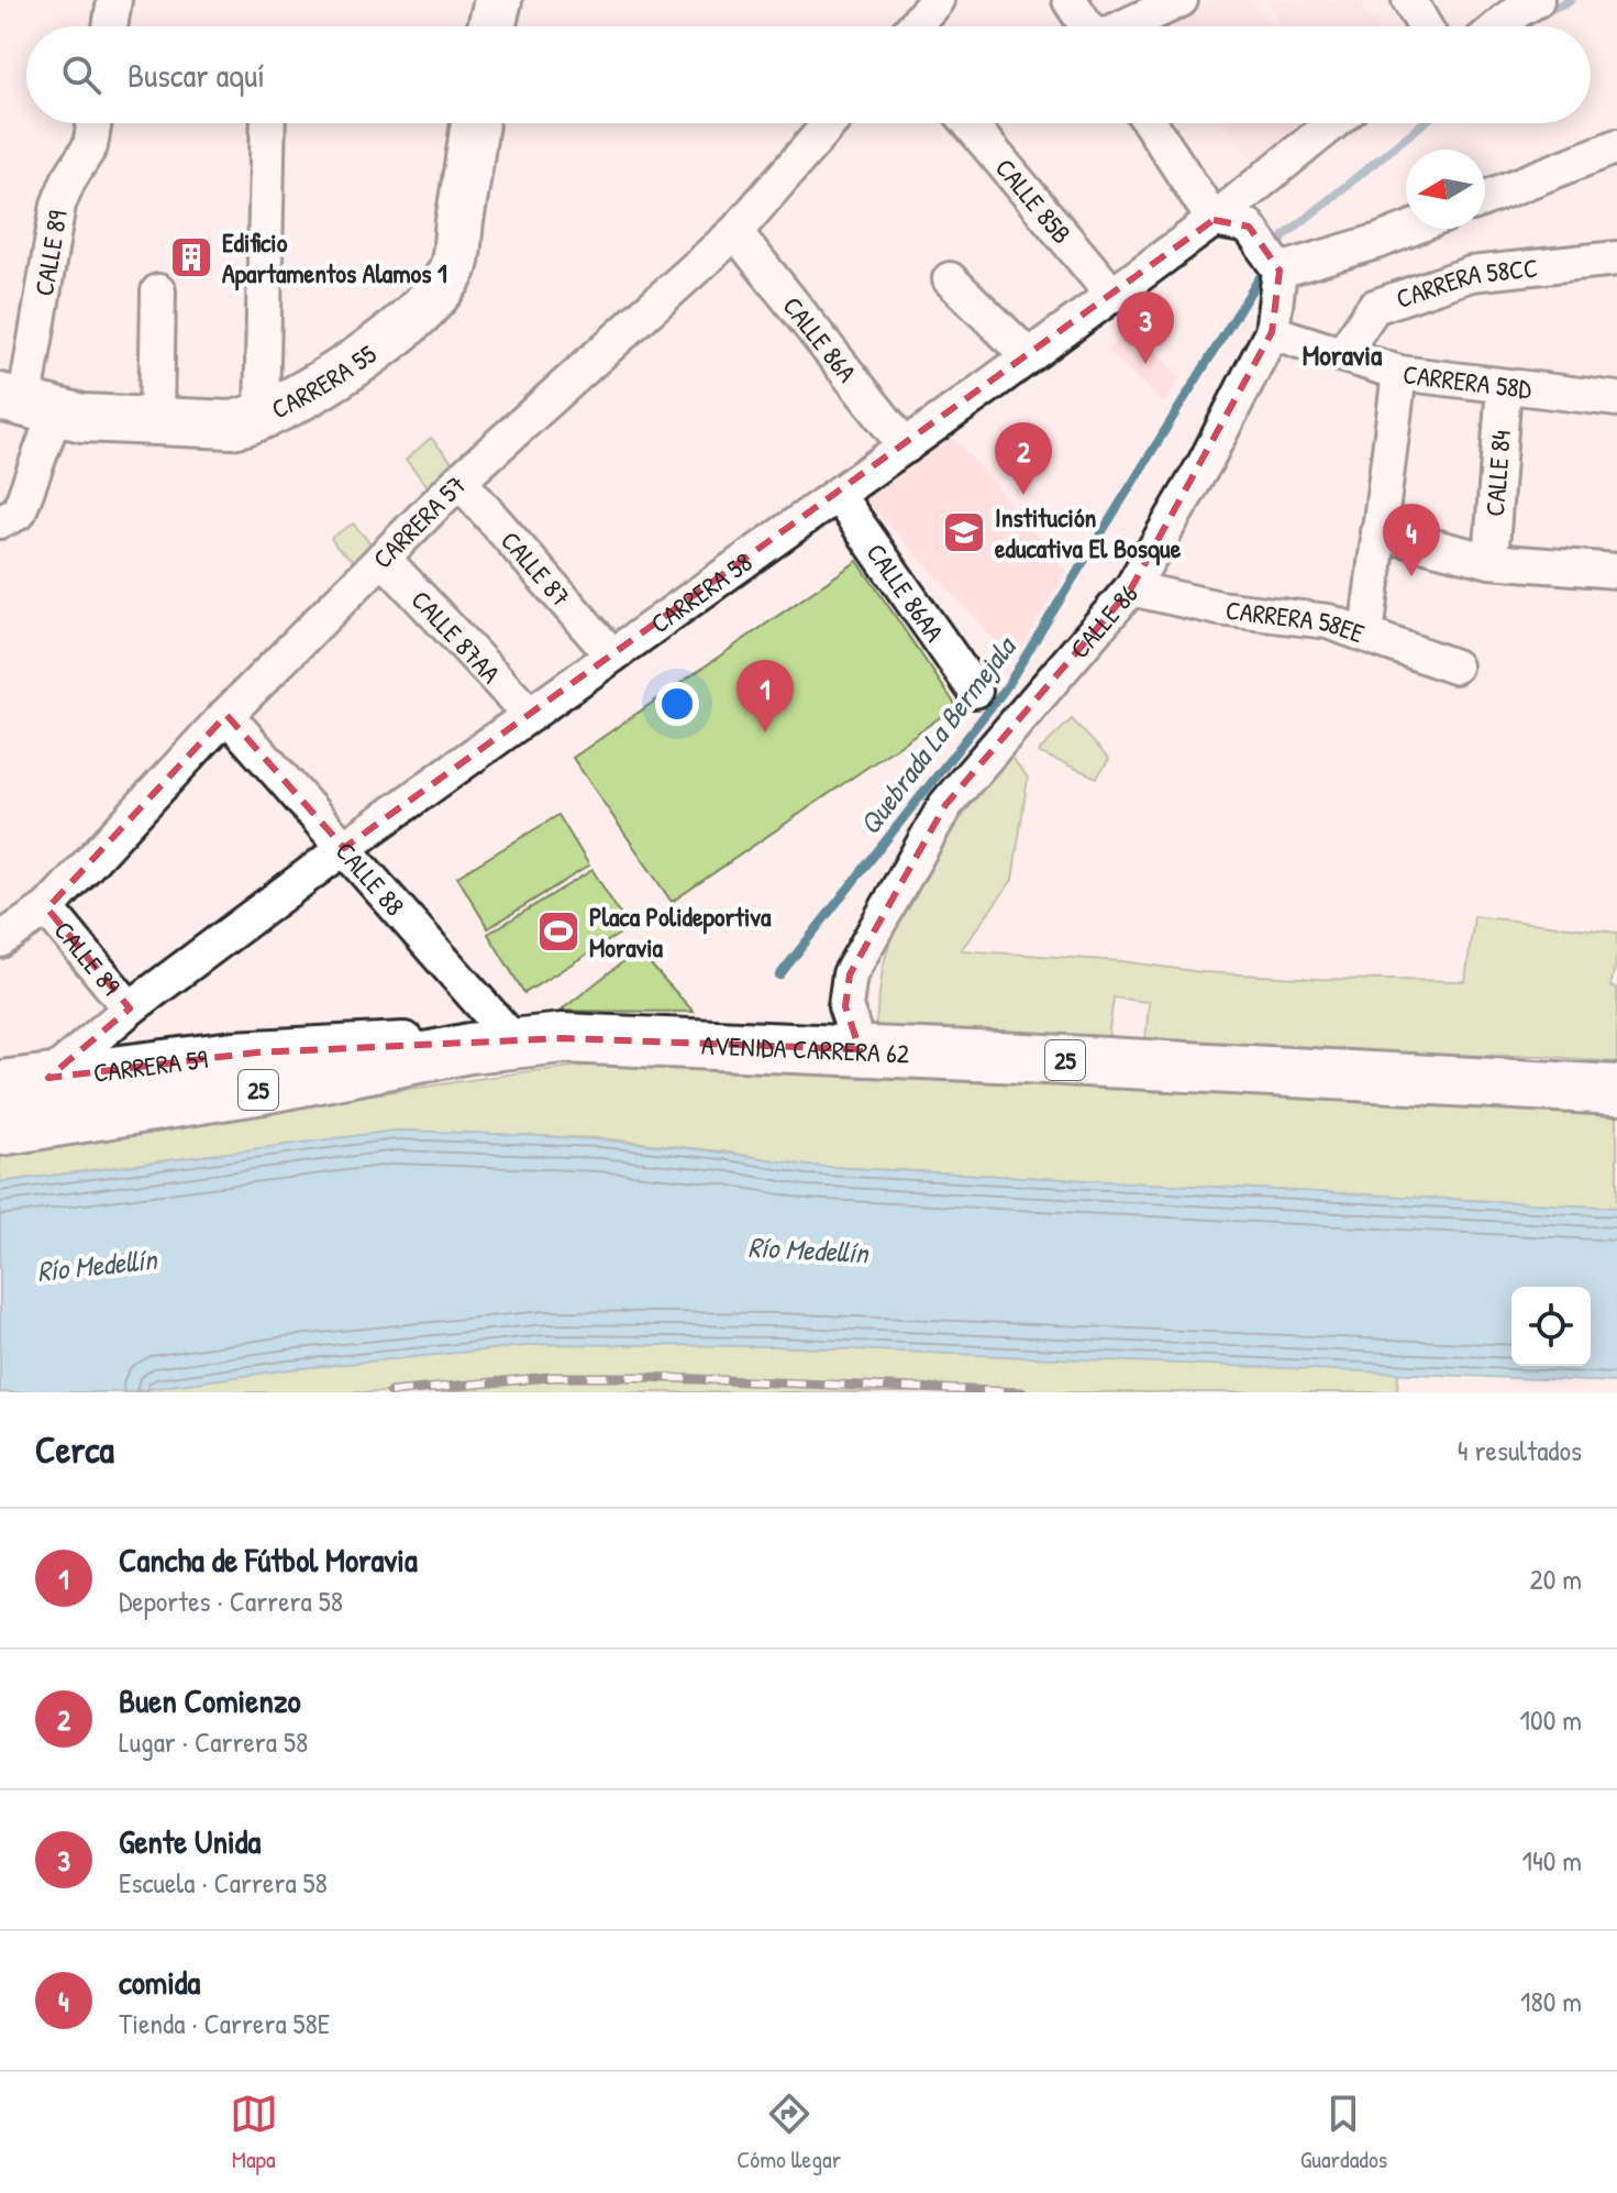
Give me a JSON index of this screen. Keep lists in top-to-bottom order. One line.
{"streets":{"highway":["AVENIDA CARRERA 62","25"],"main road":["CARRERA 55","CARRERA 59"],"street":["CALLE 85B","CALLE 89","CARRERA 58CC","CALLE 86A","CARRERA 58D","CALLE 84","CARRERA 57","CALLE 87","CARRERA 58","CALLE 86AA","CALLE 86","CARRERA 58EE","CALLE 87AA","CALLE 88"]},"crossings":[["CALLE 85B","CARRERA 58"],["CALLE 89","CARRERA 55"],["CALLE 89","CARRERA 57"],["CALLE 89","CARRERA 58"],["CARRERA 58CC","CARRERA 58D"],["CALLE 86A","CARRERA 57"],["CALLE 86A","CARRERA 58"],["CARRERA 58D","CALLE 84"],["CARRERA 58D","CALLE 86"],["CARRERA 57","CALLE 87"],["CARRERA 57","CALLE 87AA"],["CARRERA 57","CALLE 88"],["CALLE 87","CARRERA 58"],["CARRERA 58","CALLE 86AA"],["CARRERA 58","CALLE 87AA"],["CARRERA 58","CALLE 88"],["CARRERA 58","CARRERA 59"],["CALLE 86","CARRERA 58EE"],["CALLE 86","AVENIDA CARRERA 62"],["CALLE 88","AVENIDA CARRERA 62"],["CALLE 88","CARRERA 59"],["AVENIDA CARRERA 62","CARRERA 59"]],"districts":["Moravia"],"water":["Quebrada La Bermejala","Río Medellín"],"places":{"building":["Edificio Apartamentos Alamos 1"],"school or university":["Institución educativa El Bosque"],"sports":["Placa Polideportiva Moravia"]},"north":"left","page":{"search":"Buscar aquí","pins":["3","2","4","1"],"heading":["Cerca","4 resultados"],"list":[{"mark":"1","name":"Cancha de Fútbol Moravia","note":"Deportes · Carrera 58","value":"20 m"},{"mark":"2","name":"Buen Comienzo","note":"Lugar · Carrera 58","value":"100 m"},{"mark":"3","name":"Gente Unida","note":"Escuela · Carrera 58","value":"140 m"},{"mark":"4","name":"comida","note":"Tienda · Carrera 58E","value":"180 m"}],"nav":["Mapa","Cómo llegar","Guardados"]}}
